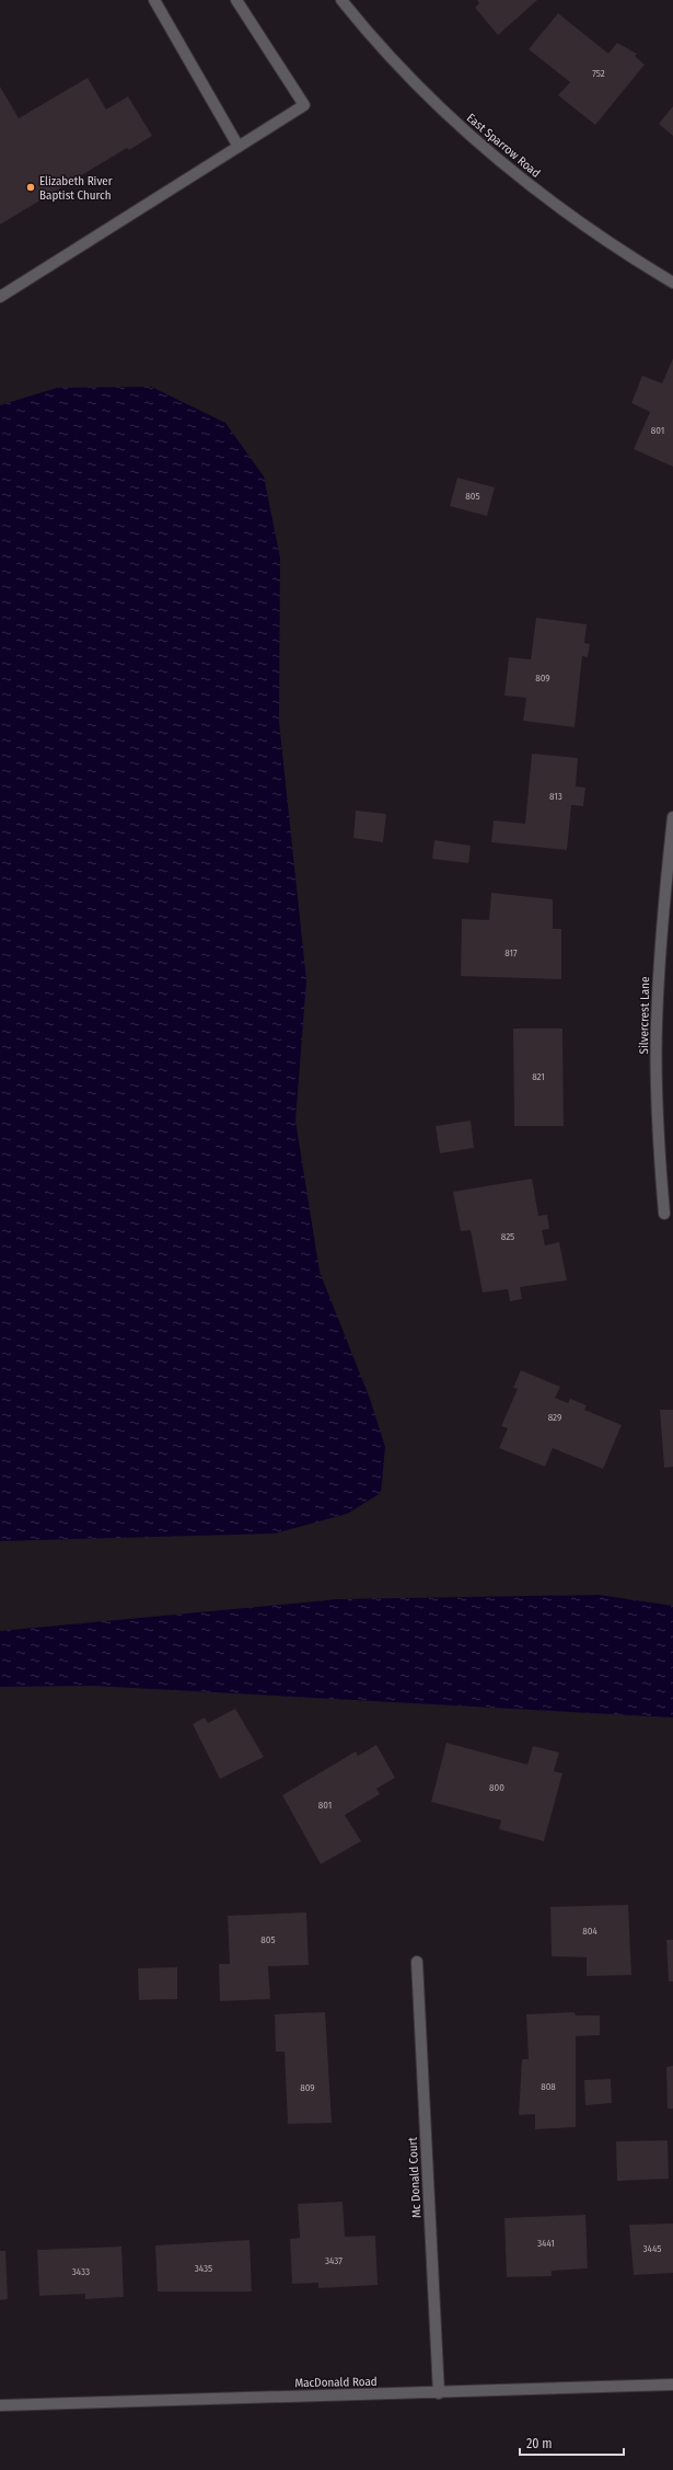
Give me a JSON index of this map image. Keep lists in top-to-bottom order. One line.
{"streets":{"street":["East Sparrow Road","Silvercrest Lane","Mc Donald Court","MacDonald Road"]},"crossings":[["Mc Donald Court","MacDonald Road"]],"places":["Elizabeth River Baptist Church"],"house_numbers":["752","801","805","809","813","817","821","825","829","800","801","804","805","808","809","3441","3445","3437","3435","3433"],"scale_bar":"20 m"}
